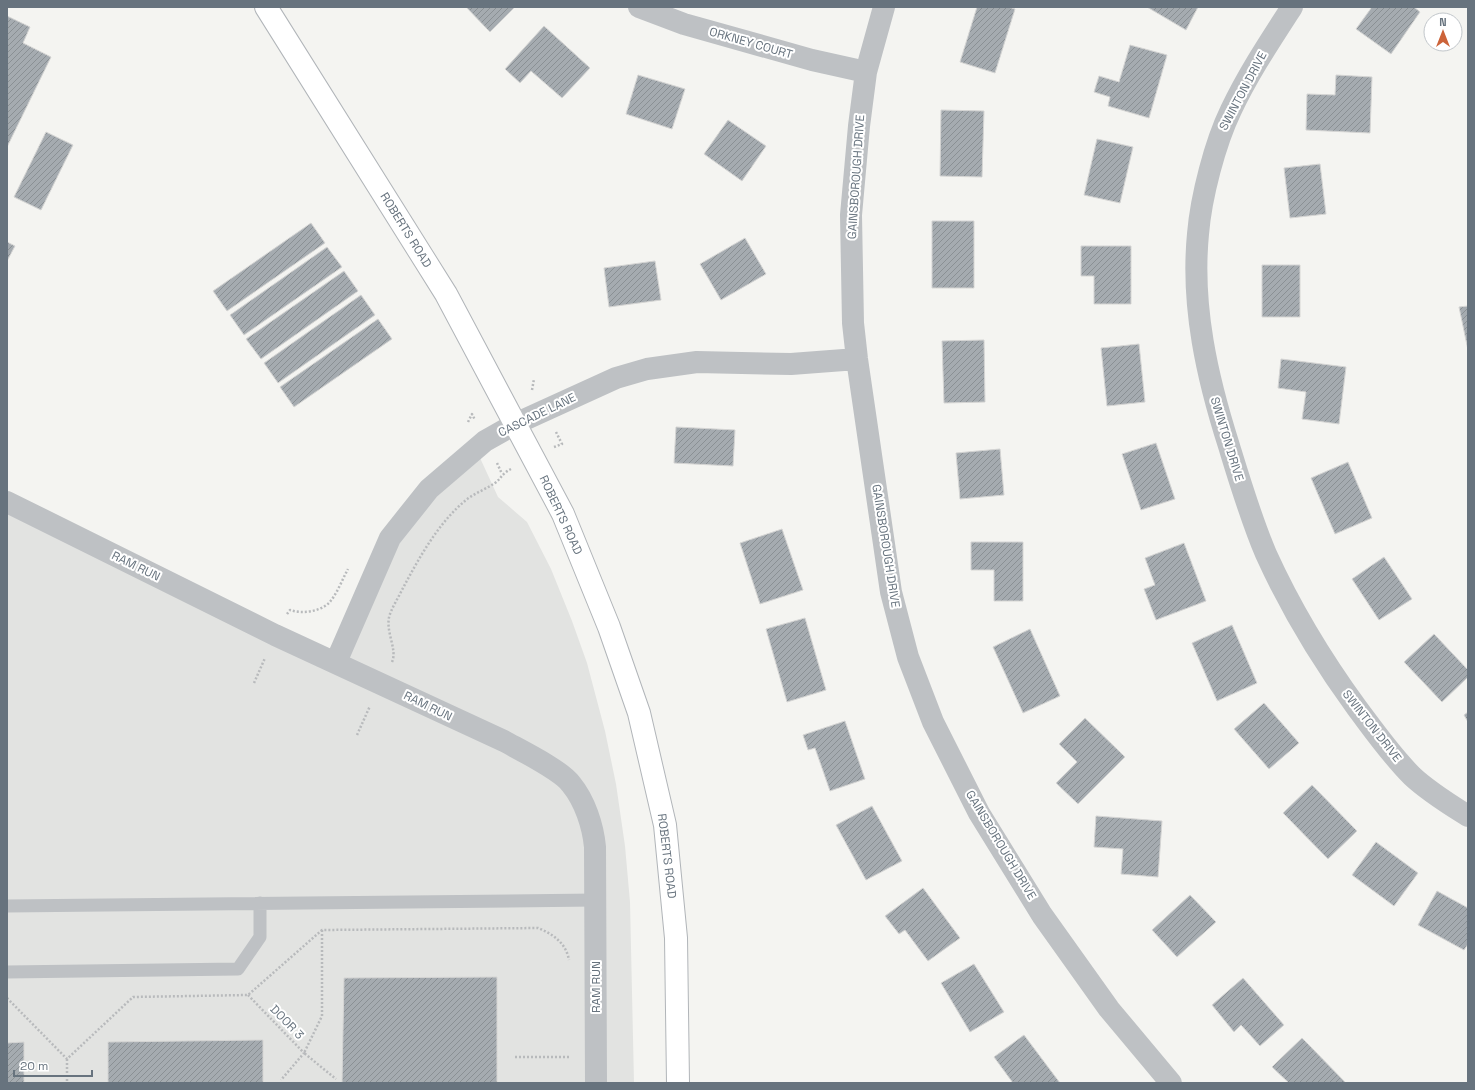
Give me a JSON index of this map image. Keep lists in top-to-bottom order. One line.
{"streets":{"main road":["ROBERTS ROAD"],"street":["ORKNEY COURT","SWINTON DRIVE","GAINSBOROUGH DRIVE","CASCADE LANE","RAM RUN"],"path":["DOOR 3"]},"crossings":[["ORKNEY COURT","GAINSBOROUGH DRIVE"],["GAINSBOROUGH DRIVE","CASCADE LANE"],["ROBERTS ROAD","CASCADE LANE"],["CASCADE LANE","RAM RUN"]],"scale_bar":"20 m","north":"top"}
